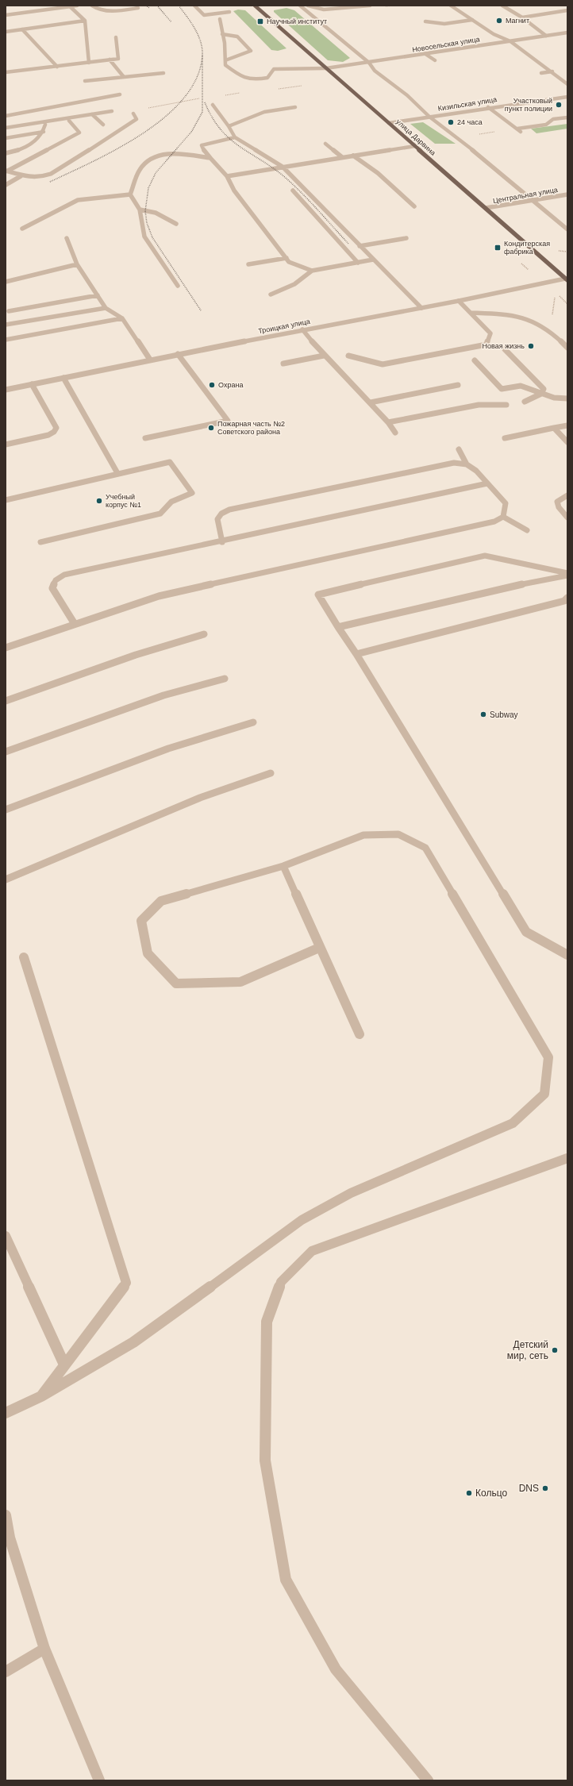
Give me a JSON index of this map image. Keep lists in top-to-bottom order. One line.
{"streets":{"main road":["улица Дарвина"],"street":["Новосельская улица","Кизильская улица","Центральная улица","Троицкая улица"]},"crossings":[["Новосельская улица","улица Дарвина"],["Кизильская улица","улица Дарвина"],["улица Дарвина","Центральная улица"],["улица Дарвина","Троицкая улица"]],"places":{"other":["Магнит","Участковый пункт полиции","24 часа","Новая жизнь","Охрана","Пожарная часть №2 Советского района","Учебный корпус №1","Subway","Детский мир, сеть","DNS","Кольцо"],"transit":["Научный институт","Кондитерская фабрика"]}}
